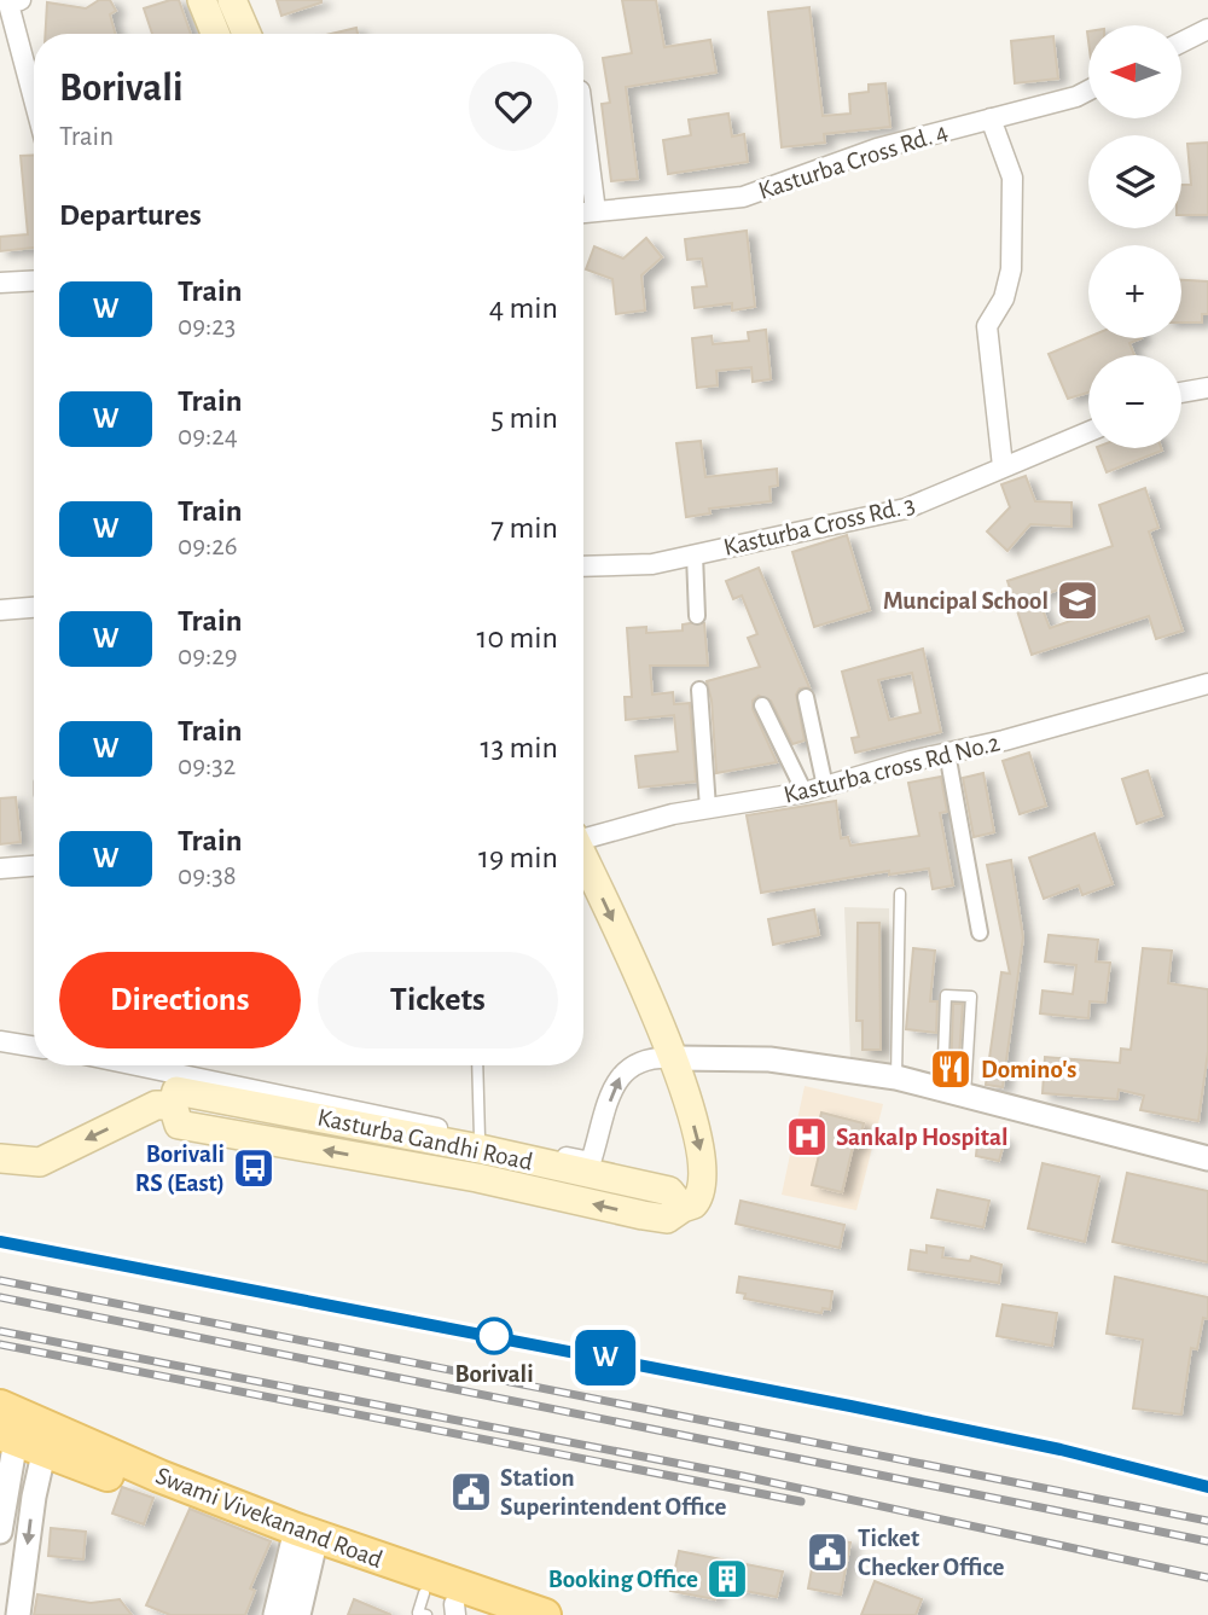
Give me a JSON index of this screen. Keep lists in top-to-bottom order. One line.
{"streets":{"main road":["Kasturba Gandhi Road","Swami Vivekanand Road"],"street":["Kasturba Cross Rd. 4","Kasturba Cross Rd. 3","Kasturba cross Rd No.2"]},"places":{"school or university":["Muncipal School"],"restaurant":["Domino's"],"hospital":["Sankalp Hospital"],"bus stop":["Borivali RS (East)"],"other":["Borivali"],"public building":["Station Superintendent Office","Ticket Checker Office"],"building":["Booking Office"]},"north":"left","page":{"on_map":"W","map_buttons":["+","−"],"heading":[["Borivali","Train"],"Departures"],"list":[{"mark":"W","name":"Train","note":"09:23","value":"4 min"},{"mark":"W","name":"Train","note":"09:24","value":"5 min"},{"mark":"W","name":"Train","note":"09:26","value":"7 min"},{"mark":"W","name":"Train","note":"09:29","value":"10 min"},{"mark":"W","name":"Train","note":"09:32","value":"13 min"},{"mark":"W","name":"Train","note":"09:38","value":"19 min"}],"buttons":["Directions","Tickets"]}}
